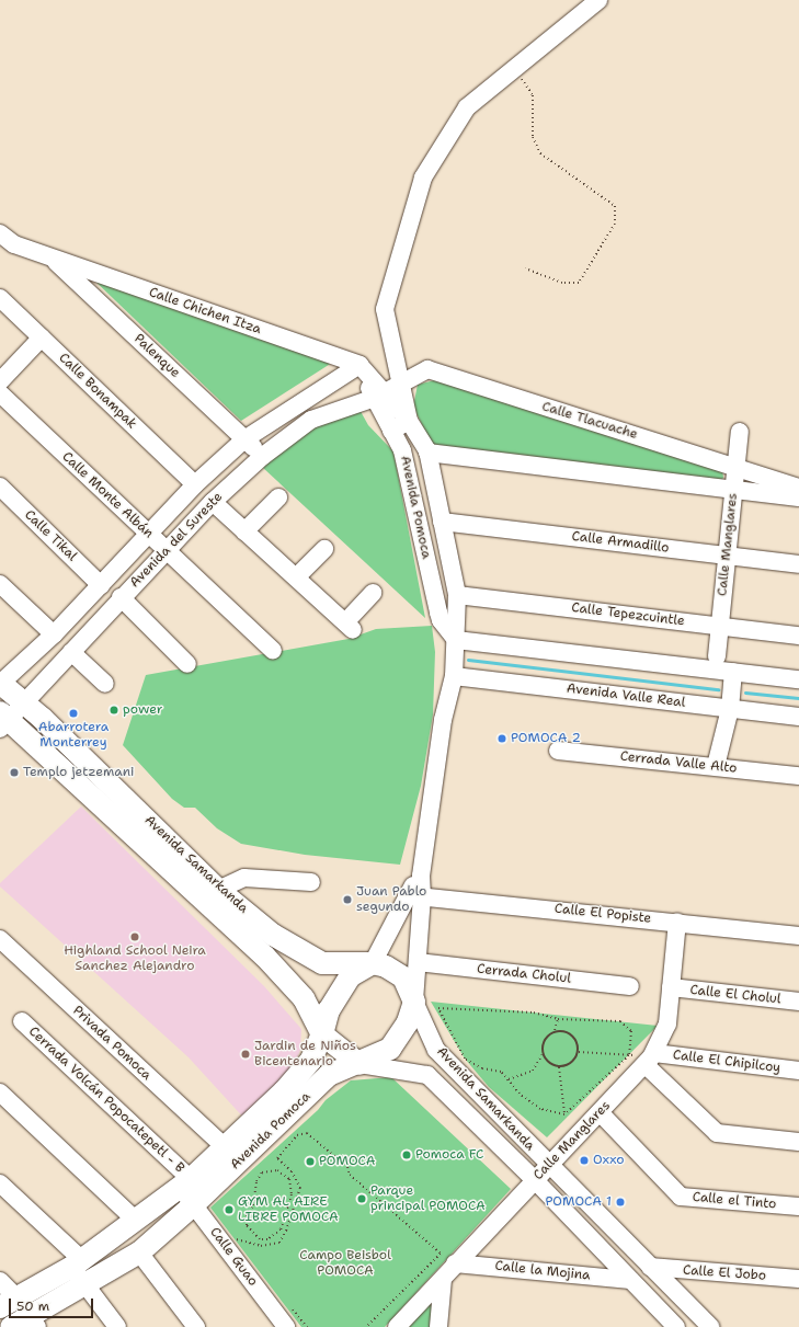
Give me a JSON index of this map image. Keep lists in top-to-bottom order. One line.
{"streets":{"main road":["Avenida Pomoca","Avenida Samarkanda"],"street":["Calle Chichen Itza","Palenque","Calle Bonampak","Calle Tlacuache","Calle Monte Albán","Calle Tikal","Avenida del Sureste","Calle Armadillo","Calle Manglares","Calle Tepezcuintle","Avenida Valle Real","Cerrada Valle Alto","Calle El Popiste","Cerrada Cholul","Calle El Cholul","Privada Pomoca","Calle El Chipilcoy","Cerrada Volcán Popocatepetl - B","Calle el Tinto","Calle Guao","Calle la Mojina","Calle El Jobo"]},"crossings":[["Calle Chichen Itza","Palenque"],["Calle Chichen Itza","Avenida Pomoca"],["Calle Chichen Itza","Avenida del Sureste"],["Palenque","Avenida del Sureste"],["Calle Bonampak","Avenida del Sureste"],["Calle Tlacuache","Avenida Pomoca"],["Calle Tlacuache","Avenida del Sureste"],["Calle Tlacuache","Calle Manglares"],["Calle Monte Albán","Avenida del Sureste"],["Avenida Pomoca","Avenida del Sureste"],["Avenida Pomoca","Calle Armadillo"],["Avenida Pomoca","Calle Tepezcuintle"],["Avenida Pomoca","Avenida Valle Real"],["Avenida Pomoca","Avenida Samarkanda"],["Avenida Pomoca","Calle El Popiste"],["Avenida Pomoca","Cerrada Cholul"],["Avenida Pomoca","Privada Pomoca"],["Avenida Pomoca","Cerrada Volcán Popocatepetl - B"],["Avenida Pomoca","Calle Guao"],["Calle Tikal","Avenida del Sureste"],["Avenida del Sureste","Avenida Samarkanda"],["Calle Armadillo","Calle Manglares"],["Calle Manglares","Calle Tepezcuintle"],["Calle Manglares","Avenida Samarkanda"],["Calle Manglares","Calle El Popiste"],["Calle Manglares","Calle El Cholul"],["Calle Manglares","Calle El Chipilcoy"],["Calle Manglares","Calle el Tinto"],["Calle Manglares","Calle la Mojina"],["Avenida Samarkanda","Calle la Mojina"],["Avenida Samarkanda","Calle El Jobo"],["Cerrada Volcán Popocatepetl - B","Calle Guao"]],"parks":["Campo Beisbol POMOCA"],"places":["power","Abarrotera Monterrey","POMOCA 2","Templo jetzemani","Juan Pablo segundo","Highland School Neira Sanchez Alejandro","Jardin de Niños Bicentenario","Pomoca FC","Oxxo","POMOCA","Parque principal POMOCA","POMOCA 1","GYM AL AIRE LIBRE POMOCA"],"scale_bar":"50 m"}
